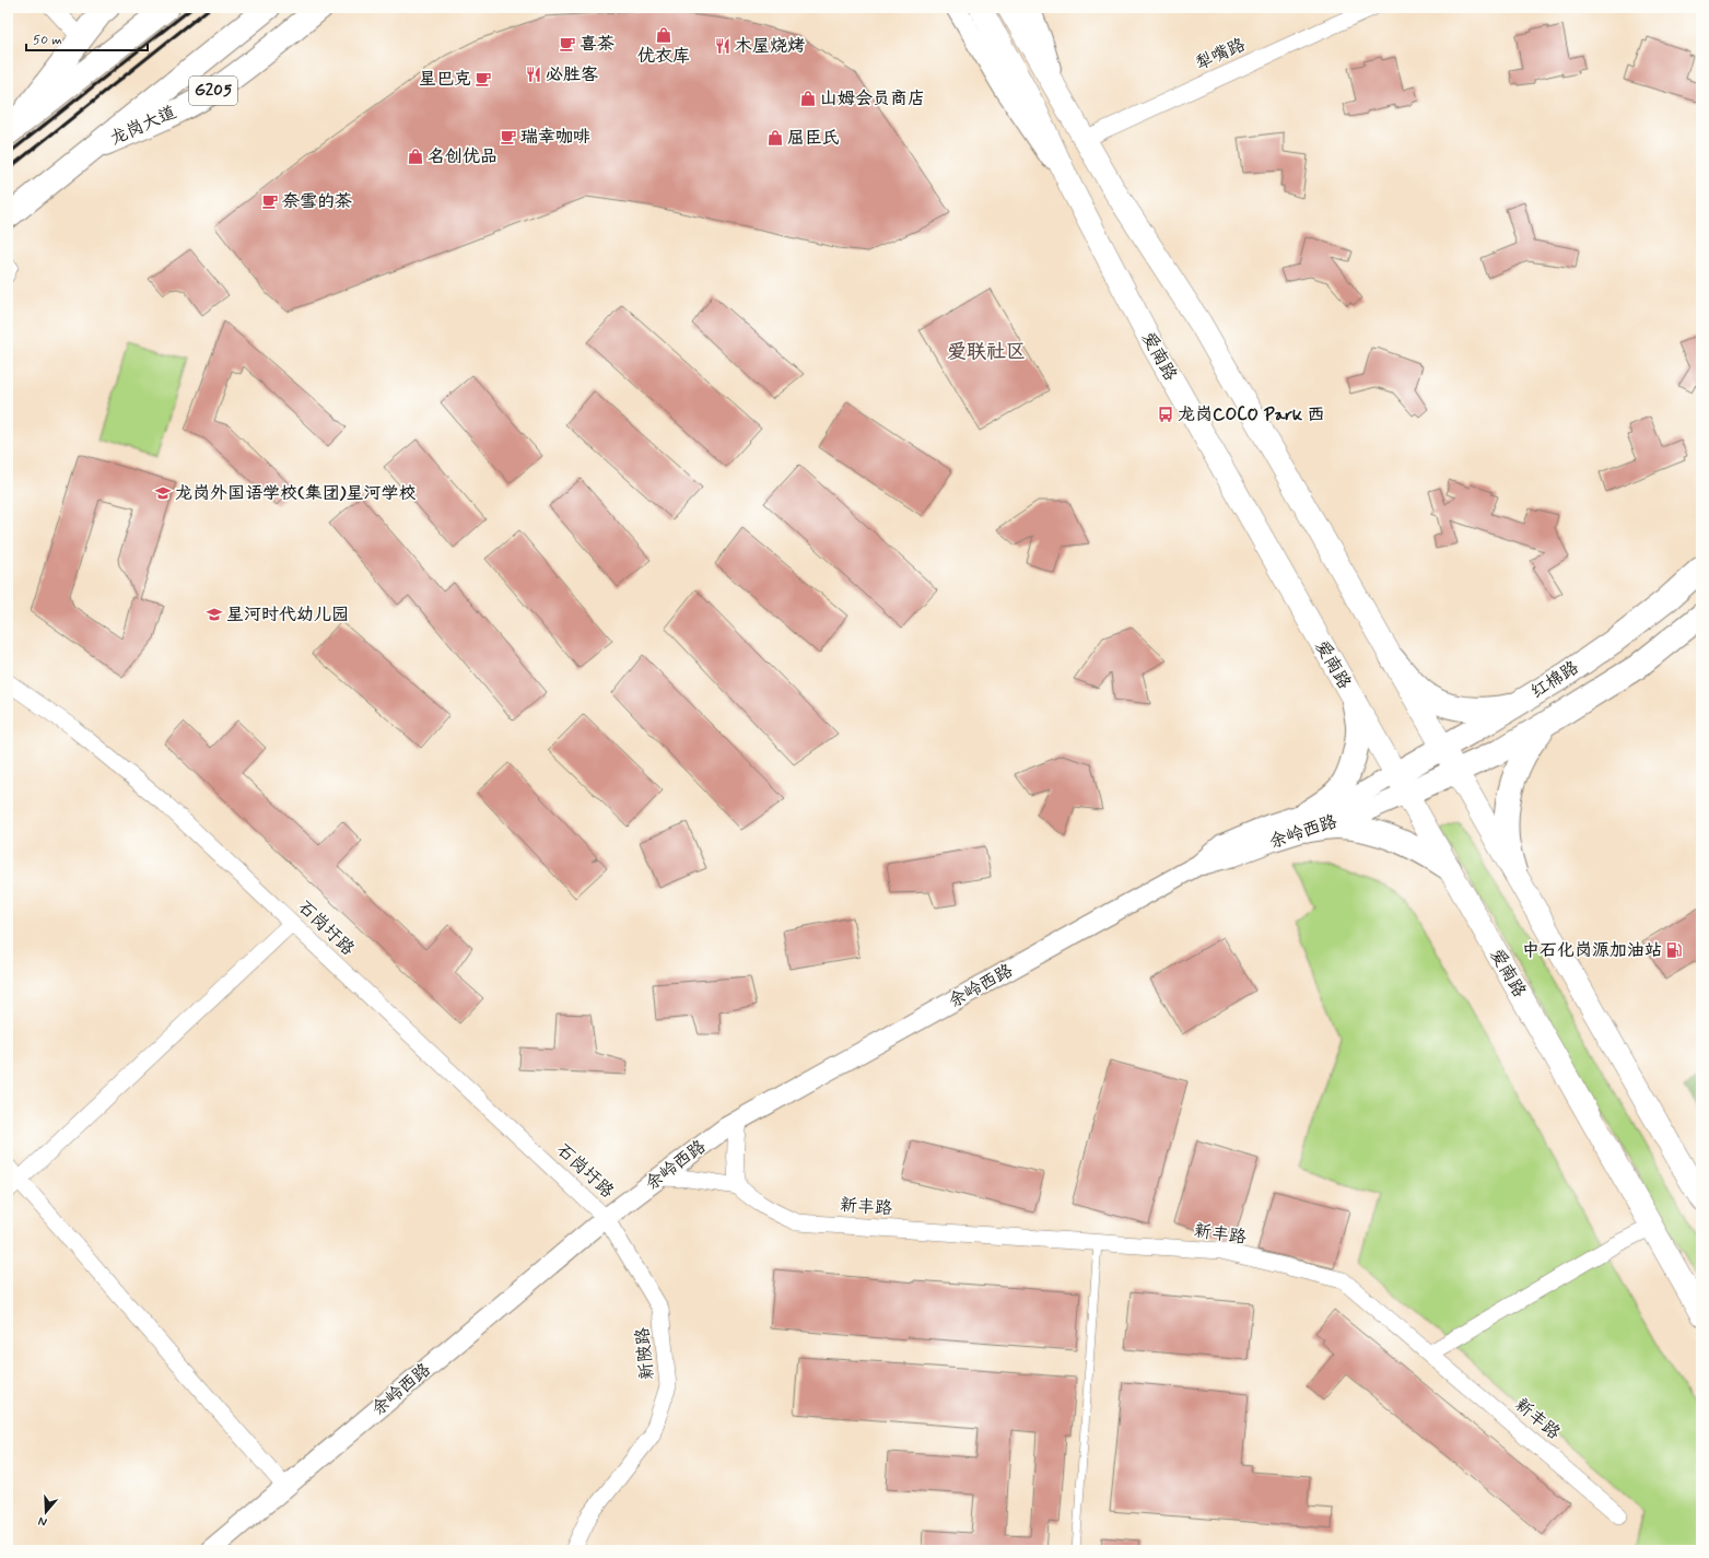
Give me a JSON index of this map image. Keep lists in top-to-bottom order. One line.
{"streets":{"main road":["G205","龙岗大道","爱南路","红棉路"],"street":["犁嘴路","余岭西路","石岗圩路","新丰路","新陂路"]},"crossings":[["爱南路","红棉路"],["爱南路","余岭西路"],["红棉路","余岭西路"],["余岭西路","石岗圩路"],["余岭西路","新陂路"],["石岗圩路","新陂路"]],"districts":["爱联社区"],"places":{"shop":["优衣库","山姆会员商店","屈臣氏","名创优品"],"cafe":["喜茶","星巴克","瑞幸咖啡","奈雪的茶"],"restaurant":["木屋烧烤","必胜客"],"bus stop":["龙岗COCO Park 西"],"school or university":["龙岗外国语学校(集团)星河学校","星河时代幼儿园"],"fuel station":["中石化岗源加油站"]},"scale_bar":"50 m","north":"bottom"}
